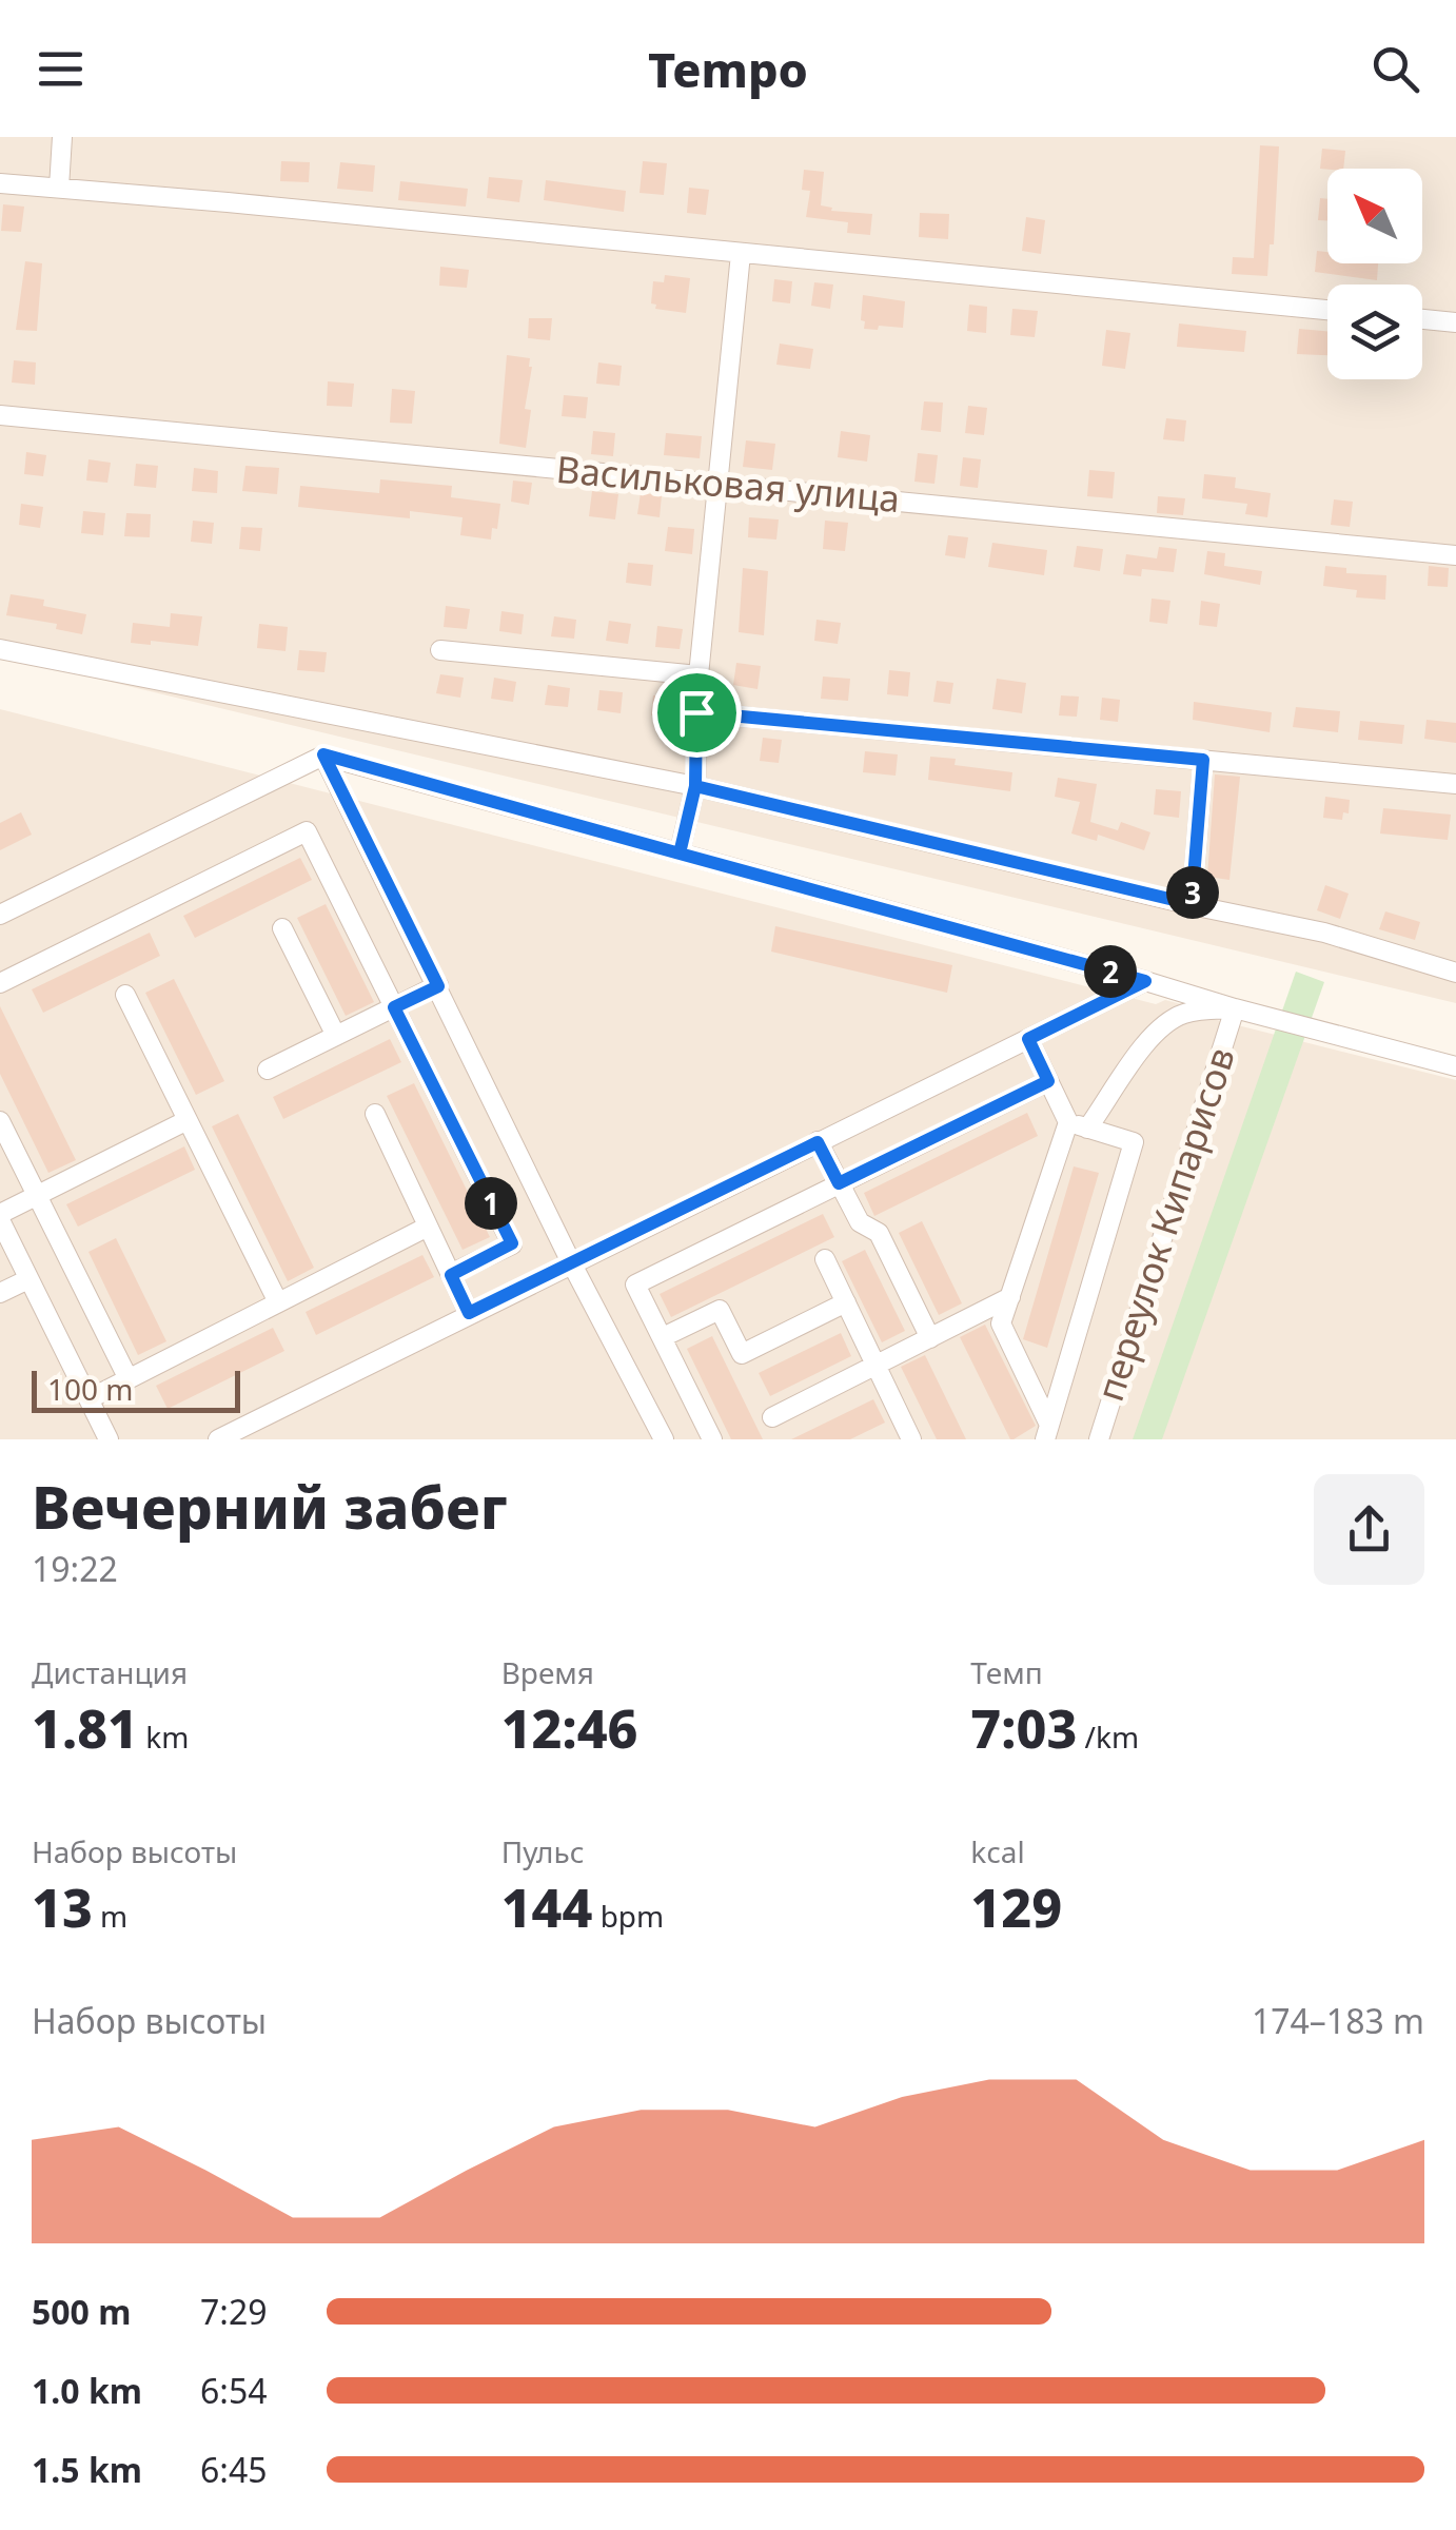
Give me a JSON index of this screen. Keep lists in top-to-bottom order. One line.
{"streets":{"street":["Васильковая улица","переулок Кипарисов"]},"scale_bar":"100 m","north":"top left","page":{"header":"Tempo","pins":["3","2","1"],"scale":"100 m","heading":["Вечерний забег","19:22"],"stats":[["Дистанция","1.81 km"],["Время","12:46"],["Темп","7:03 /km"],["Набор высоты","13 m"],["Пульс","144 bpm"],["kcal","129"]],"chart":["Набор высоты","174–183 m"],"list":[{"name":"500 m","note":"7:29"},{"name":"1.0 km","note":"6:54"},{"name":"1.5 km","note":"6:45"}]}}
